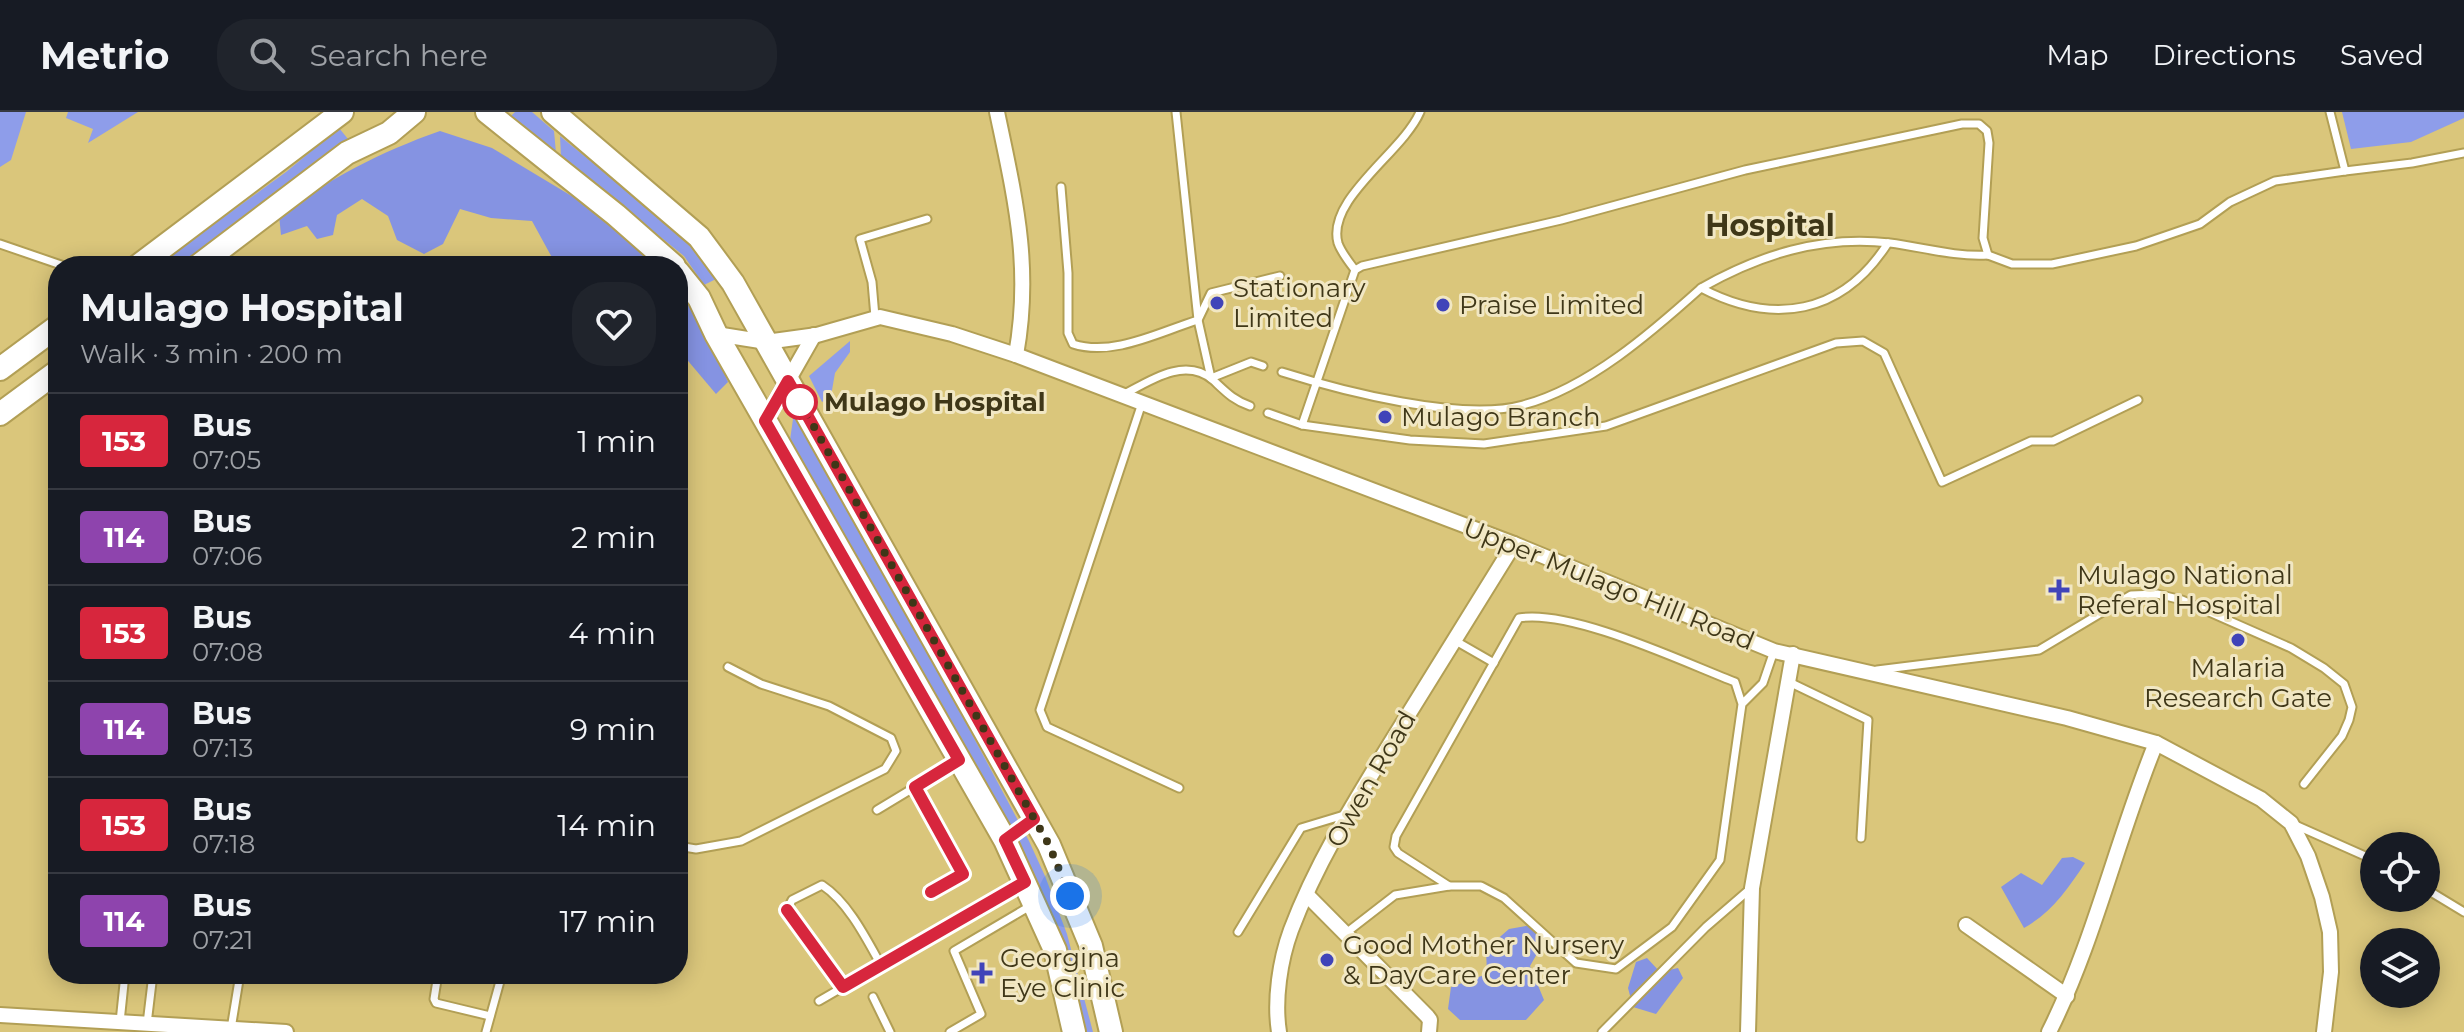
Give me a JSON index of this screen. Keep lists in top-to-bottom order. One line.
{"streets":{"street":["Upper Mulago Hill Road","Owen Road"]},"crossings":[["Upper Mulago Hill Road","Owen Road"]],"districts":["Hospital"],"places":{"other":["Stationary Limited","Praise Limited","Mulago Hospital","Mulago Branch","Malaria Research Gate","Good Mother Nursery & DayCare Center"],"health":["Mulago National Referal Hospital","Georgina Eye Clinic"]},"lines":["bus line 153"],"page":{"header":"Metrio","search":"Search here","nav":["Map","Directions","Saved"],"heading":["Mulago Hospital","Walk · 3 min · 200 m"],"list":[{"mark":"153","name":"Bus","note":"07:05","value":"1 min"},{"mark":"114","name":"Bus","note":"07:06","value":"2 min"},{"mark":"153","name":"Bus","note":"07:08","value":"4 min"},{"mark":"114","name":"Bus","note":"07:13","value":"9 min"},{"mark":"153","name":"Bus","note":"07:18","value":"14 min"},{"mark":"114","name":"Bus","note":"07:21","value":"17 min"}]}}
